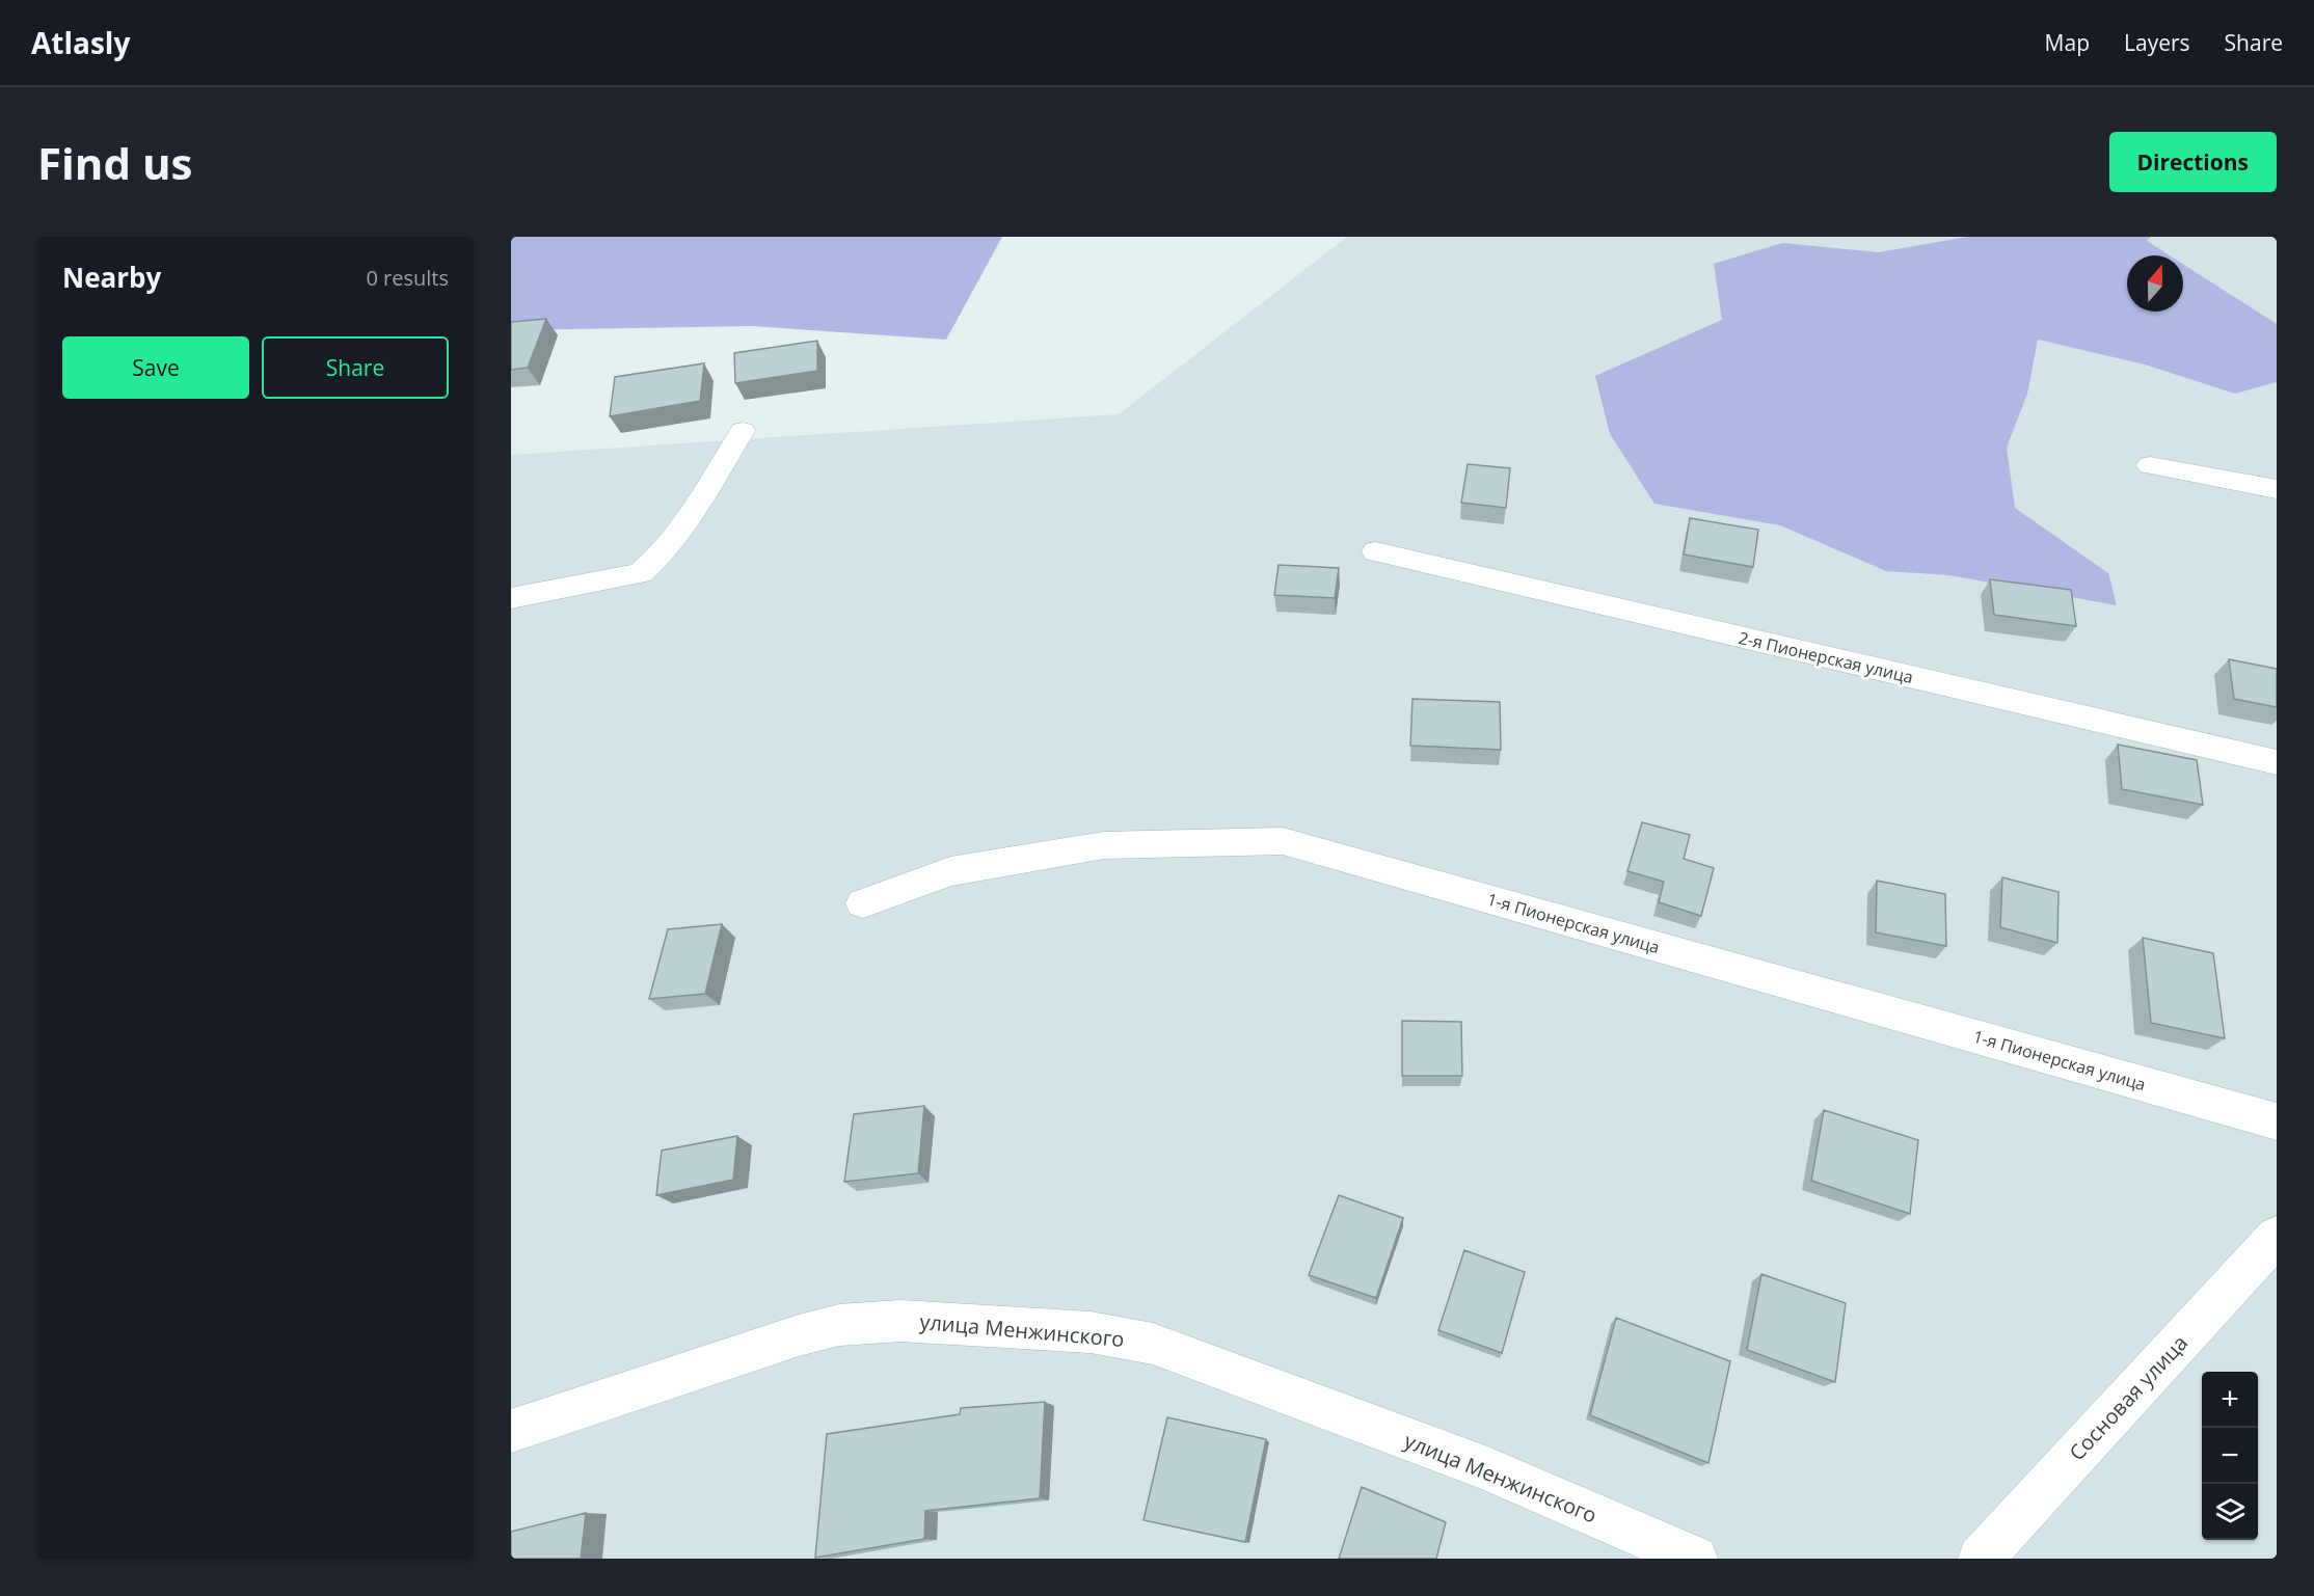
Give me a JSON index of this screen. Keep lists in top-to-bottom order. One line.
{"streets":{"street":["2-я Пионерская улица","1-я Пионерская улица","улица Менжинского","Сосновая улица"]},"north":"top","page":{"header":"Atlasly","nav":["Map","Layers","Share"],"buttons":["Directions",["Save","Share"]],"title":"Find us","heading":["Nearby","0 results"],"map_buttons":["+","−"]}}
